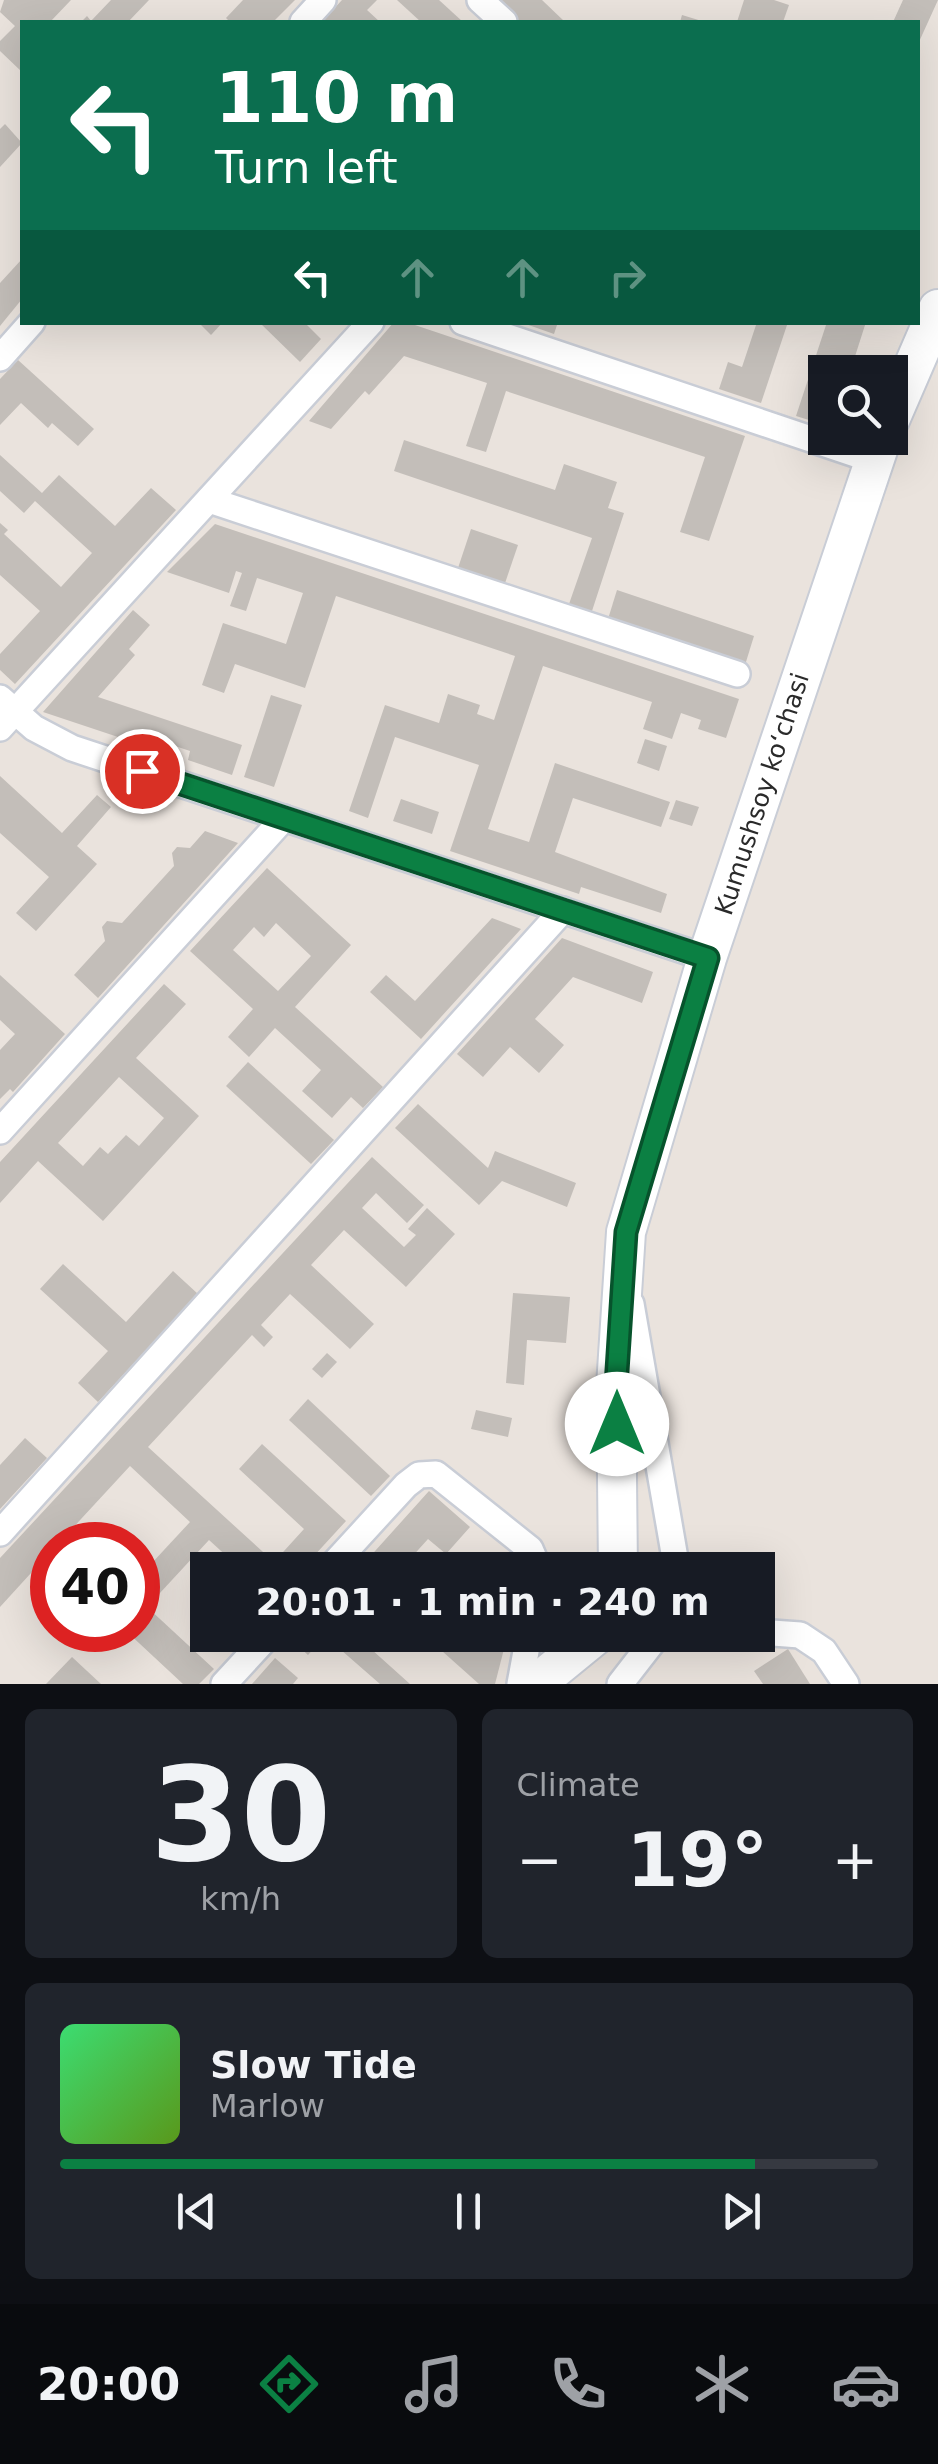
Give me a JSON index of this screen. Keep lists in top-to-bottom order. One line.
{"streets":{"street":["Kumushsoy koʻchasi"]},"page":{"turn":["110 m","Turn left"],"limit":"40","trip":"20:01 · 1 min · 240 m","tile":[["30","km/h"],"Climate"],"heat":["−","19°","+"],"song":["Slow Tide","Marlow"],"tabs":"20:00"}}
